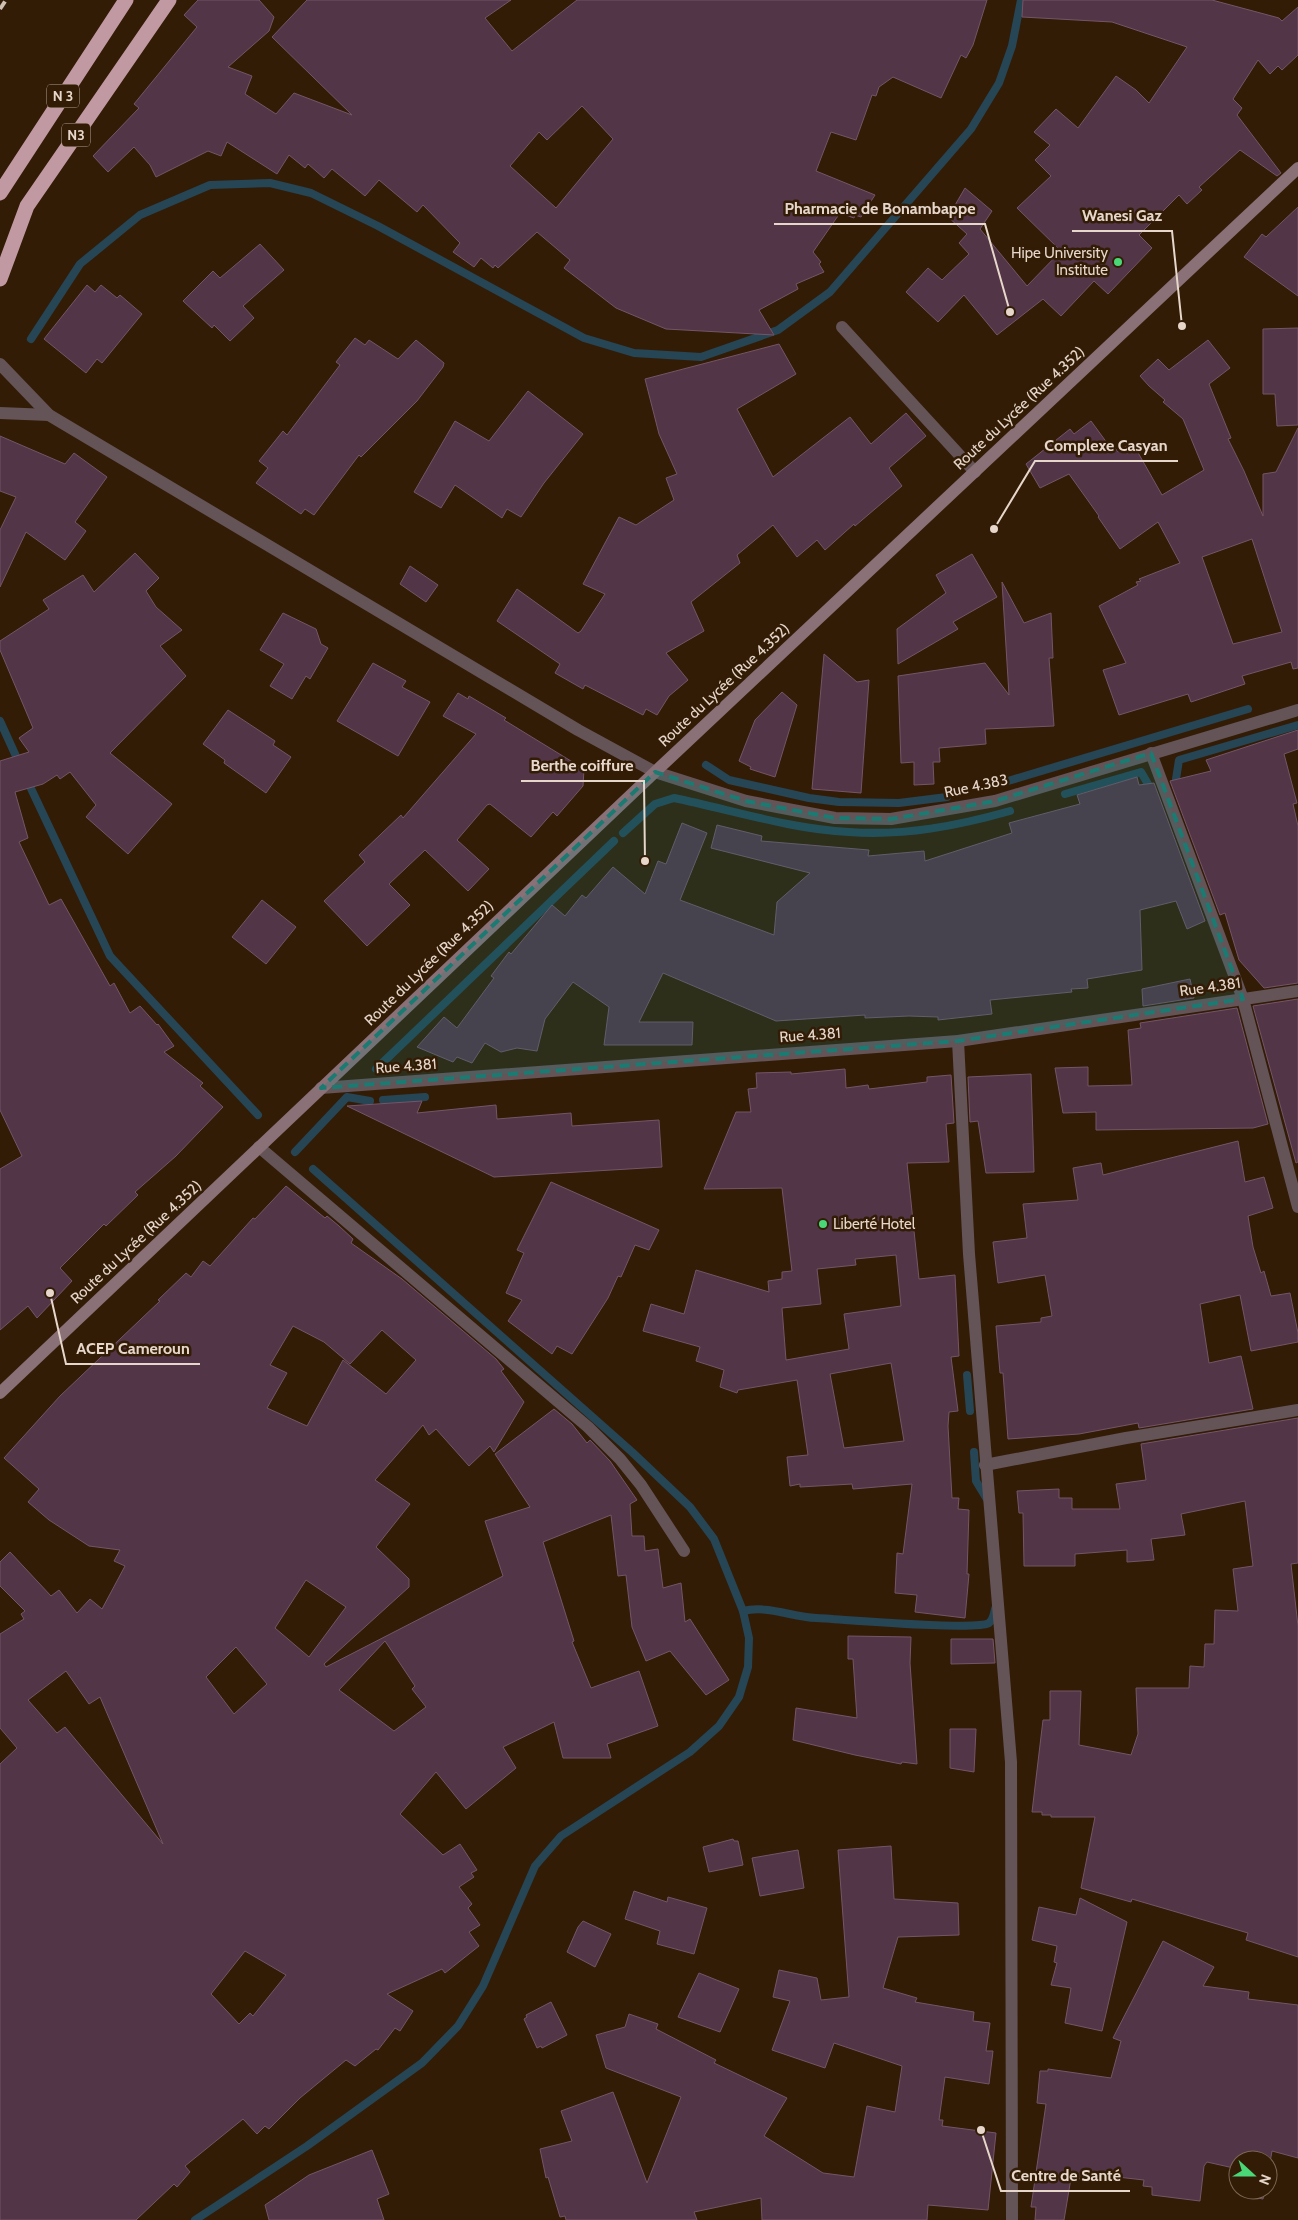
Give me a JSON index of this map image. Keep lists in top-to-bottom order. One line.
{"streets":{"highway":["N 3","N3"],"main road":["Route du Lycée (Rue 4.352)"],"street":["Rue 4.383","Rue 4.381"]},"crossings":[["Route du Lycée (Rue 4.352)","Rue 4.383"],["Route du Lycée (Rue 4.352)","Rue 4.381"]],"places":["Hipe University Institute","Pharmacie de Bonambappe","Wanesi Gaz","Complexe Casyan","Berthe coiffure","Liberté Hotel","ACEP Cameroun","Centre de Santé"],"north":"right"}
